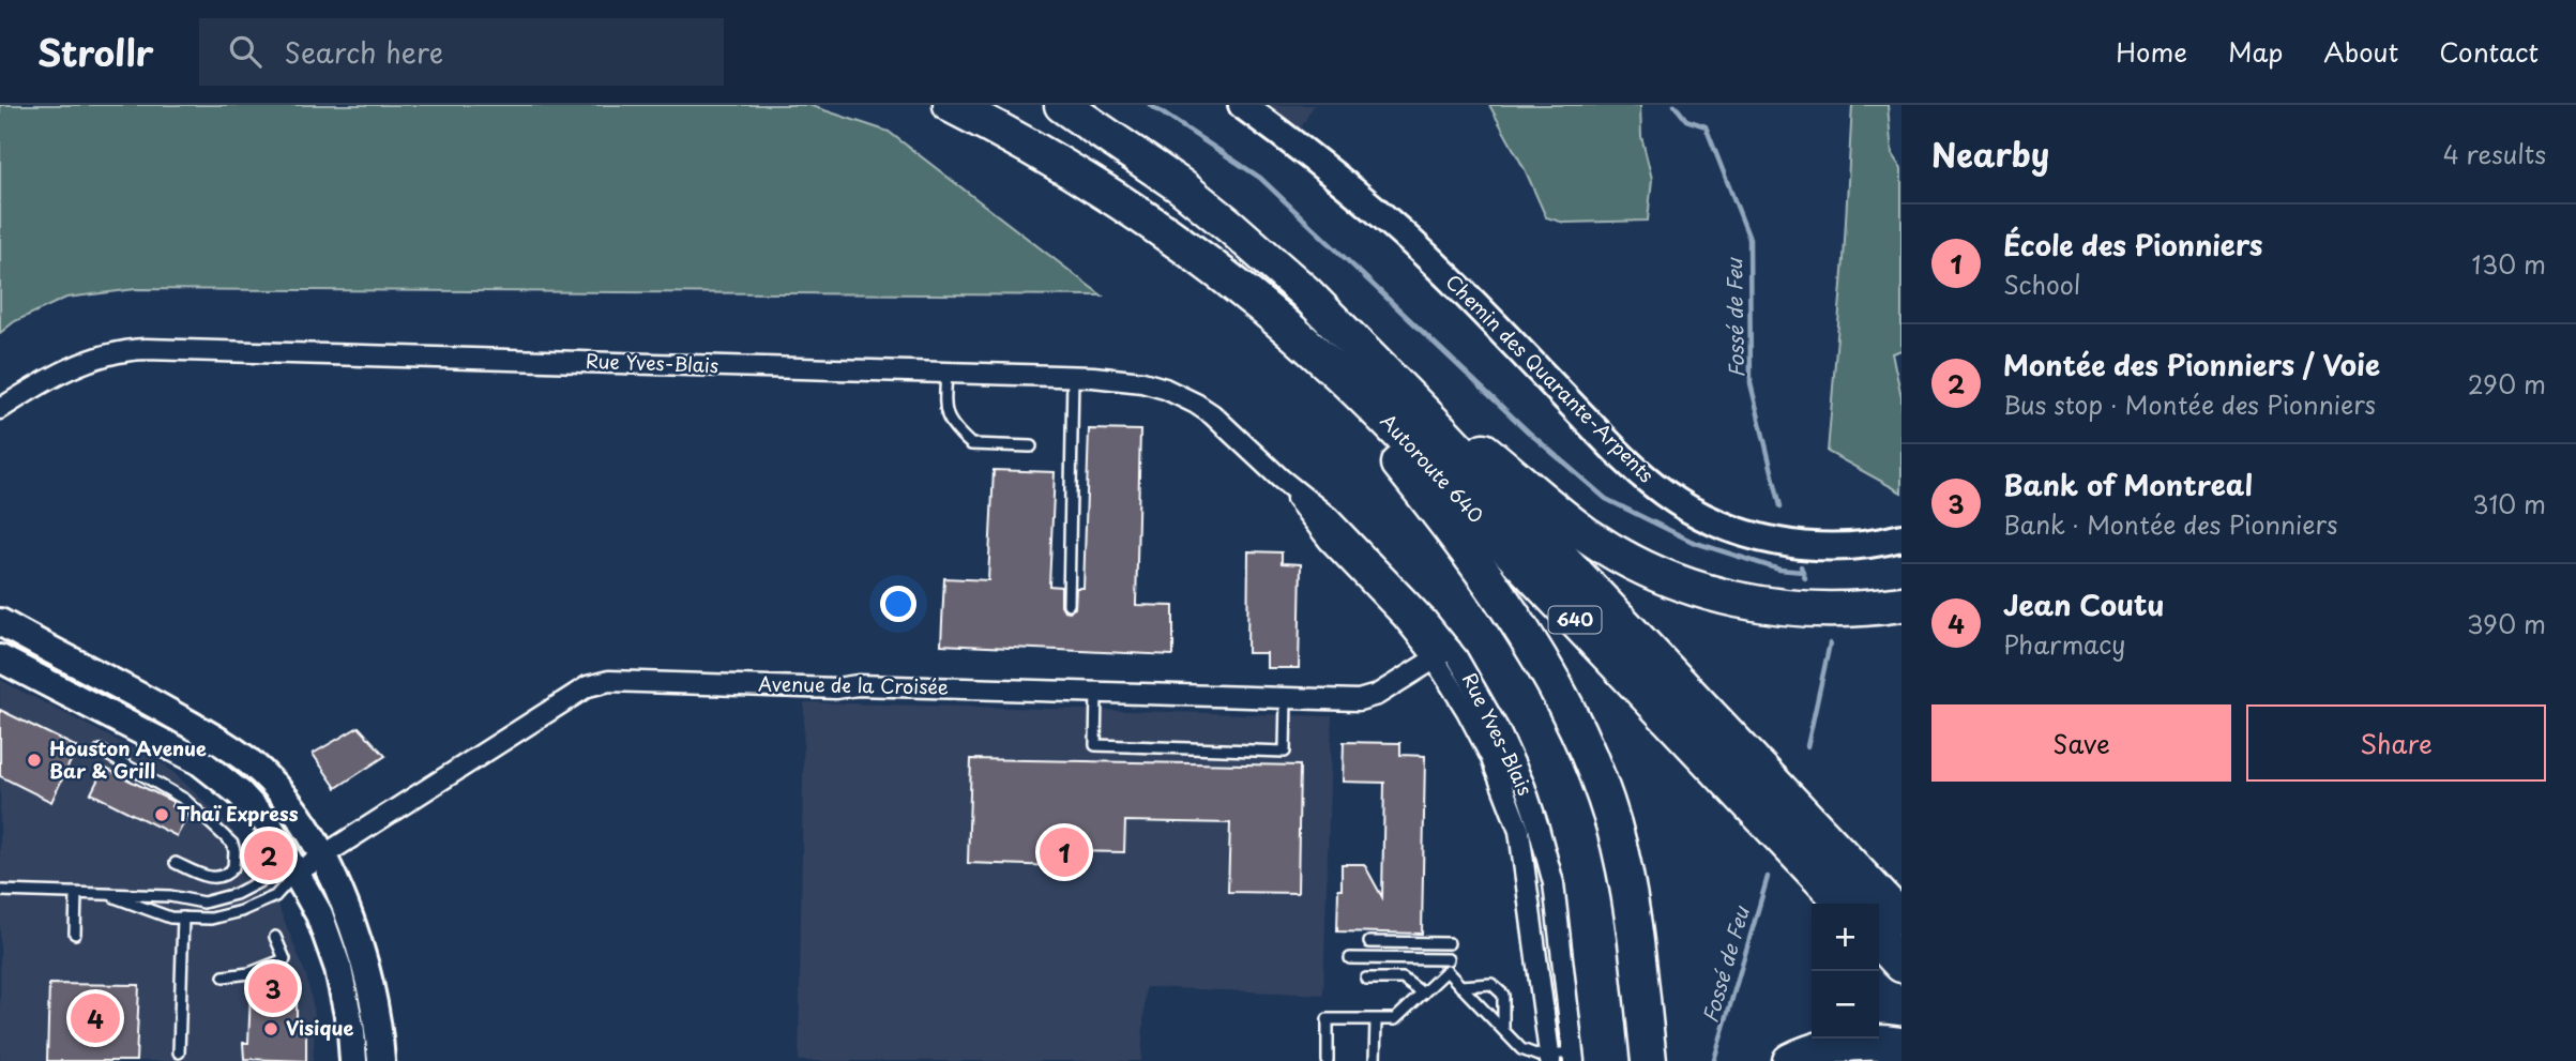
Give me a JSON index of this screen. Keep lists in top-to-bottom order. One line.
{"streets":{"highway":["Autoroute 640","640"],"street":["Rue Yves-Blais","Chemin des Quarante-Arpents","Avenue de la Croisée"]},"crossings":[["Rue Yves-Blais","Avenue de la Croisée"]],"water":["Fossé de Feu"],"places":["Houston Avenue Bar & Grill","Thaï Express","Visique"],"page":{"header":"Strollr","search":"Search here","nav":["Home","Map","About","Contact"],"heading":["Nearby","4 results"],"list":[{"mark":"1","name":"École des Pionniers","note":"School","value":"130 m"},{"mark":"2","name":"Montée des Pionniers / Voie","note":"Bus stop · Montée des Pionniers","value":"290 m"},{"mark":"3","name":"Bank of Montreal","note":"Bank · Montée des Pionniers","value":"310 m"},{"mark":"4","name":"Jean Coutu","note":"Pharmacy","value":"390 m"}],"buttons":["Save","Share"],"pins":["1","2","3","4"],"map_buttons":["+","−"]}}
